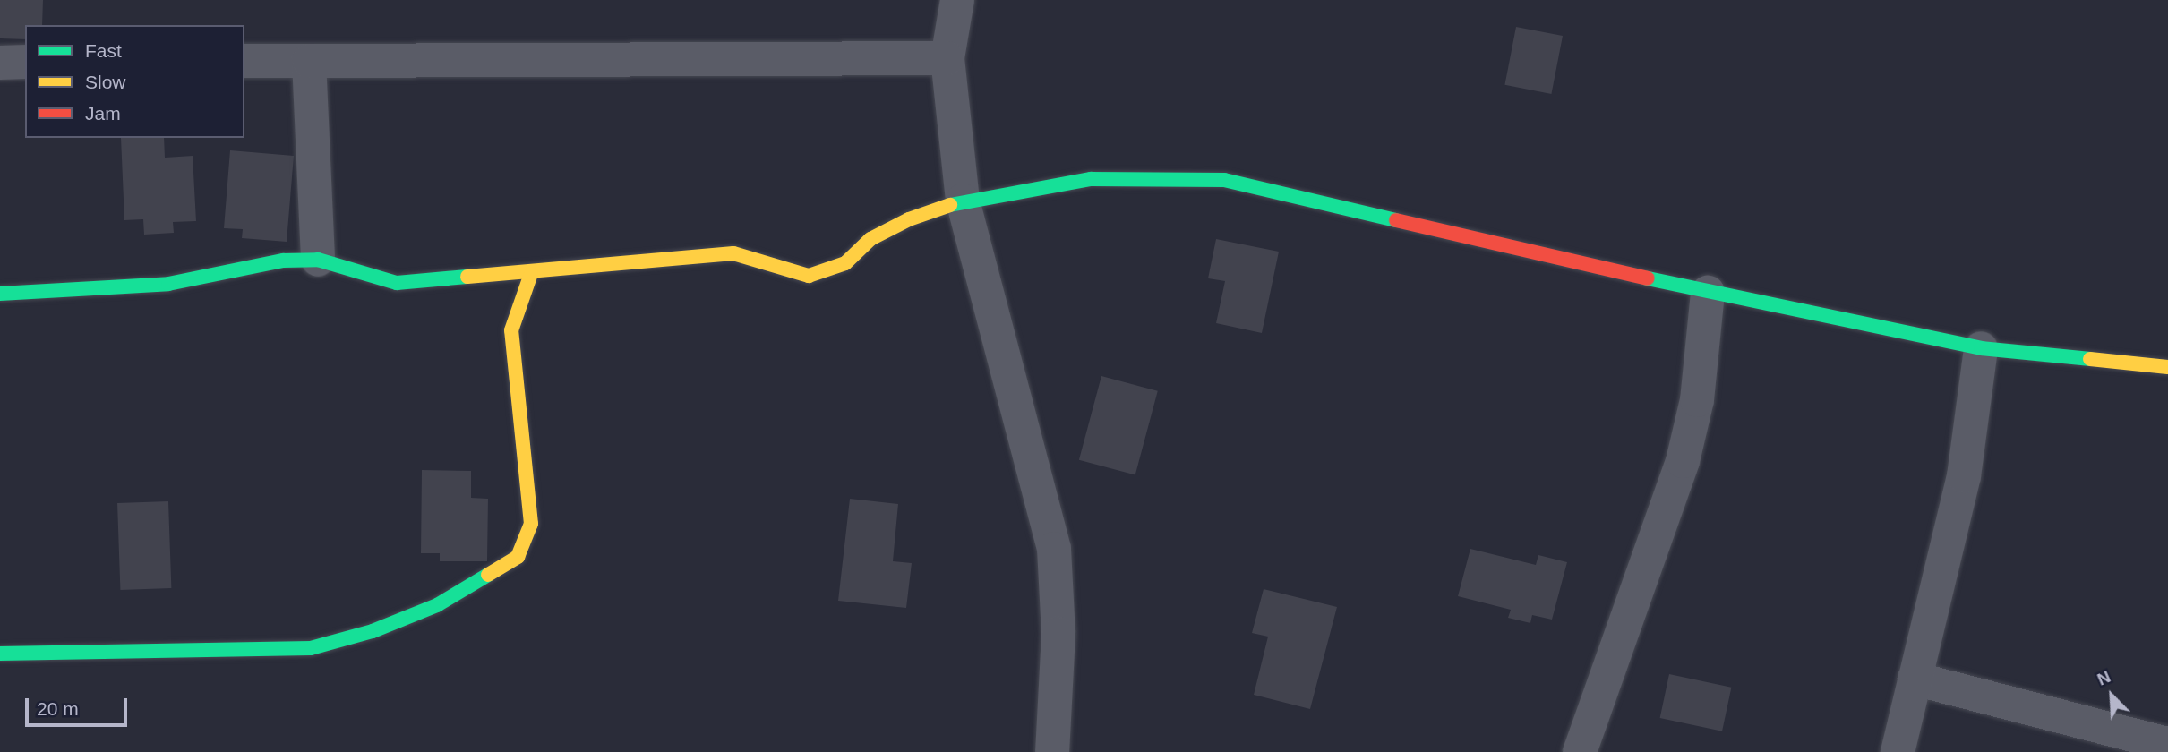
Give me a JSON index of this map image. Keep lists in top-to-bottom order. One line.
{"legend":["Fast","Slow","Jam"],"scale_bar":"20 m","north":"top left"}
